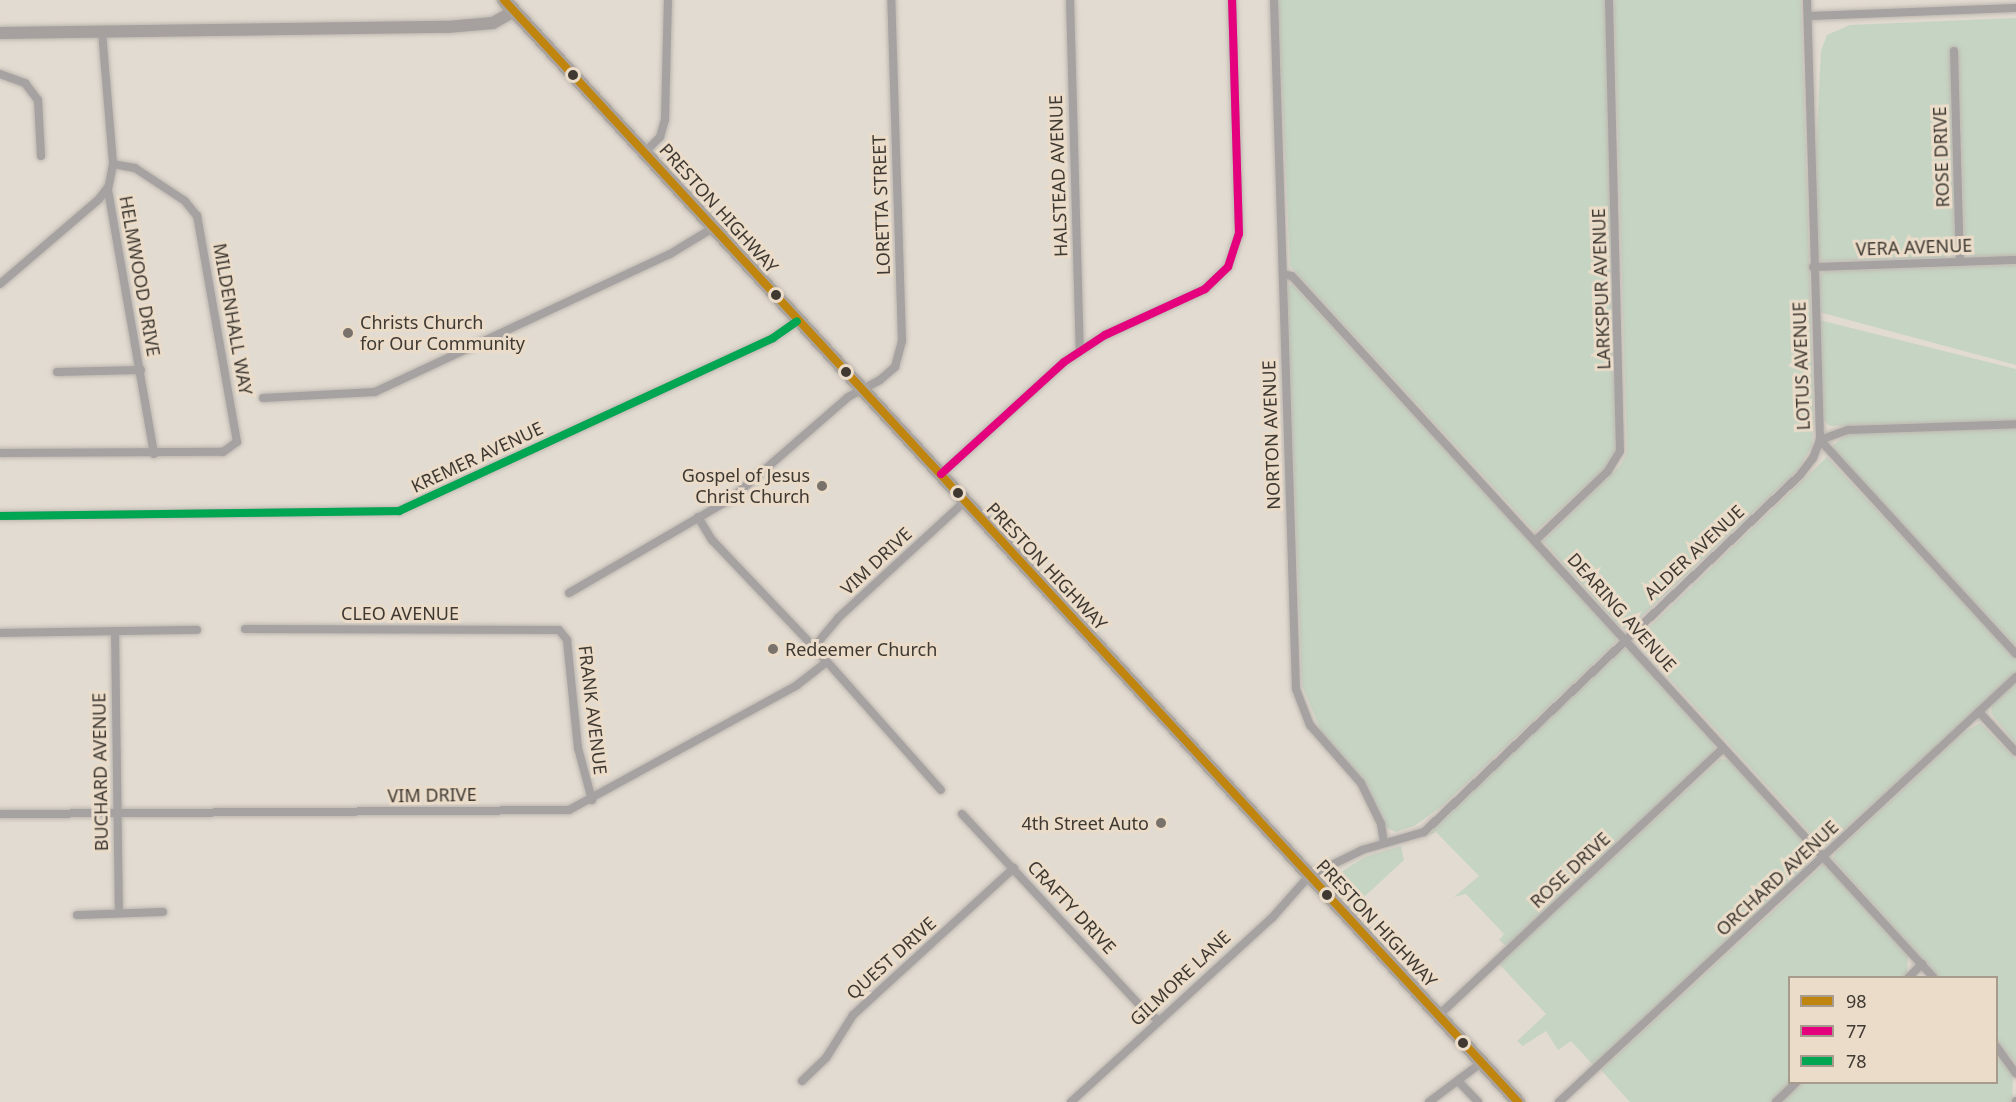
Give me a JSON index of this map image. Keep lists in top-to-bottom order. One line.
{"streets":{"main road":["PRESTON HIGHWAY"],"street":["ROSE DRIVE","HALSTEAD AVENUE","LORETTA STREET","VERA AVENUE","HELMWOOD DRIVE","LARKSPUR AVENUE","MILDENHALL WAY","LOTUS AVENUE","NORTON AVENUE","KREMER AVENUE","ALDER AVENUE","VIM DRIVE","DEARING AVENUE","CLEO AVENUE","FRANK AVENUE","BUCHARD AVENUE","ORCHARD AVENUE","CRAFTY DRIVE","QUEST DRIVE","GILMORE LANE"]},"crossings":[["ROSE DRIVE","PRESTON HIGHWAY"],["ROSE DRIVE","VERA AVENUE"],["ROSE DRIVE","DEARING AVENUE"],["LORETTA STREET","PRESTON HIGHWAY"],["PRESTON HIGHWAY","KREMER AVENUE"],["PRESTON HIGHWAY","ALDER AVENUE"],["PRESTON HIGHWAY","VIM DRIVE"],["PRESTON HIGHWAY","GILMORE LANE"],["VERA AVENUE","LOTUS AVENUE"],["HELMWOOD DRIVE","MILDENHALL WAY"],["LARKSPUR AVENUE","DEARING AVENUE"],["LOTUS AVENUE","ALDER AVENUE"],["NORTON AVENUE","ALDER AVENUE"],["NORTON AVENUE","DEARING AVENUE"],["ALDER AVENUE","DEARING AVENUE"],["ALDER AVENUE","GILMORE LANE"],["VIM DRIVE","FRANK AVENUE"],["VIM DRIVE","BUCHARD AVENUE"],["DEARING AVENUE","ORCHARD AVENUE"],["CLEO AVENUE","FRANK AVENUE"],["CRAFTY DRIVE","QUEST DRIVE"],["CRAFTY DRIVE","GILMORE LANE"]],"places":["Christs Church for Our Community","Gospel of Jesus Christ Church","Redeemer Church","4th Street Auto"],"lines":["transit line 98","transit line 77","transit line 78"],"legend":["98","77","78"]}
